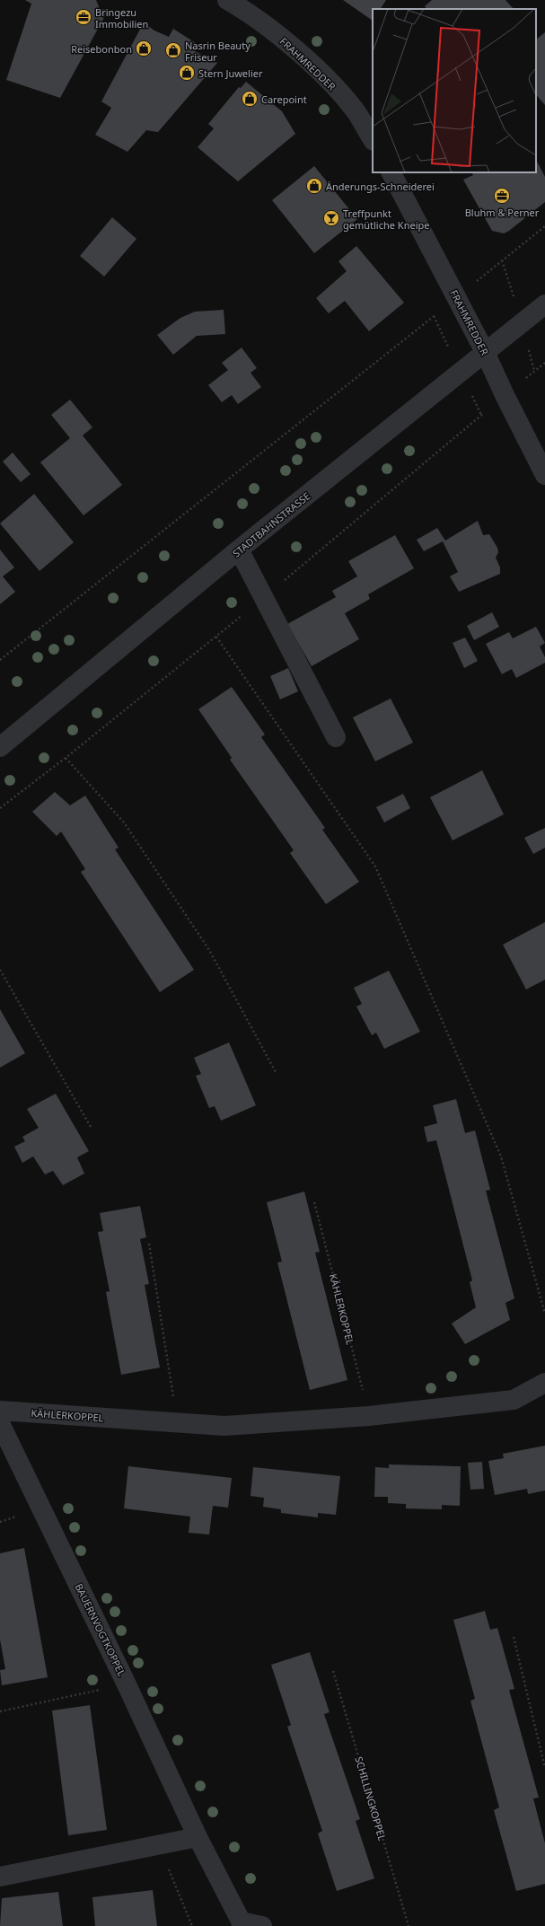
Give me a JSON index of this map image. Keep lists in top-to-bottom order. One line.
{"streets":{"street":["FRAHMREDDER","STADTBAHNSTRASSE","KÄHLERKOPPEL","BAUERNVOGTKOPPEL"],"path":["SCHILLINGKOPPEL"]},"crossings":[["FRAHMREDDER","STADTBAHNSTRASSE"]],"places":{"office":["Bringezu Immobilien","Bluhm & Perner"],"shop":["Reisebonbon","Nasrin Beauty Friseur","Stern Juwelier","Carepoint","Änderungs-Schneiderei"],"bar":["Treffpunkt gemütliche Kneipe"]}}
